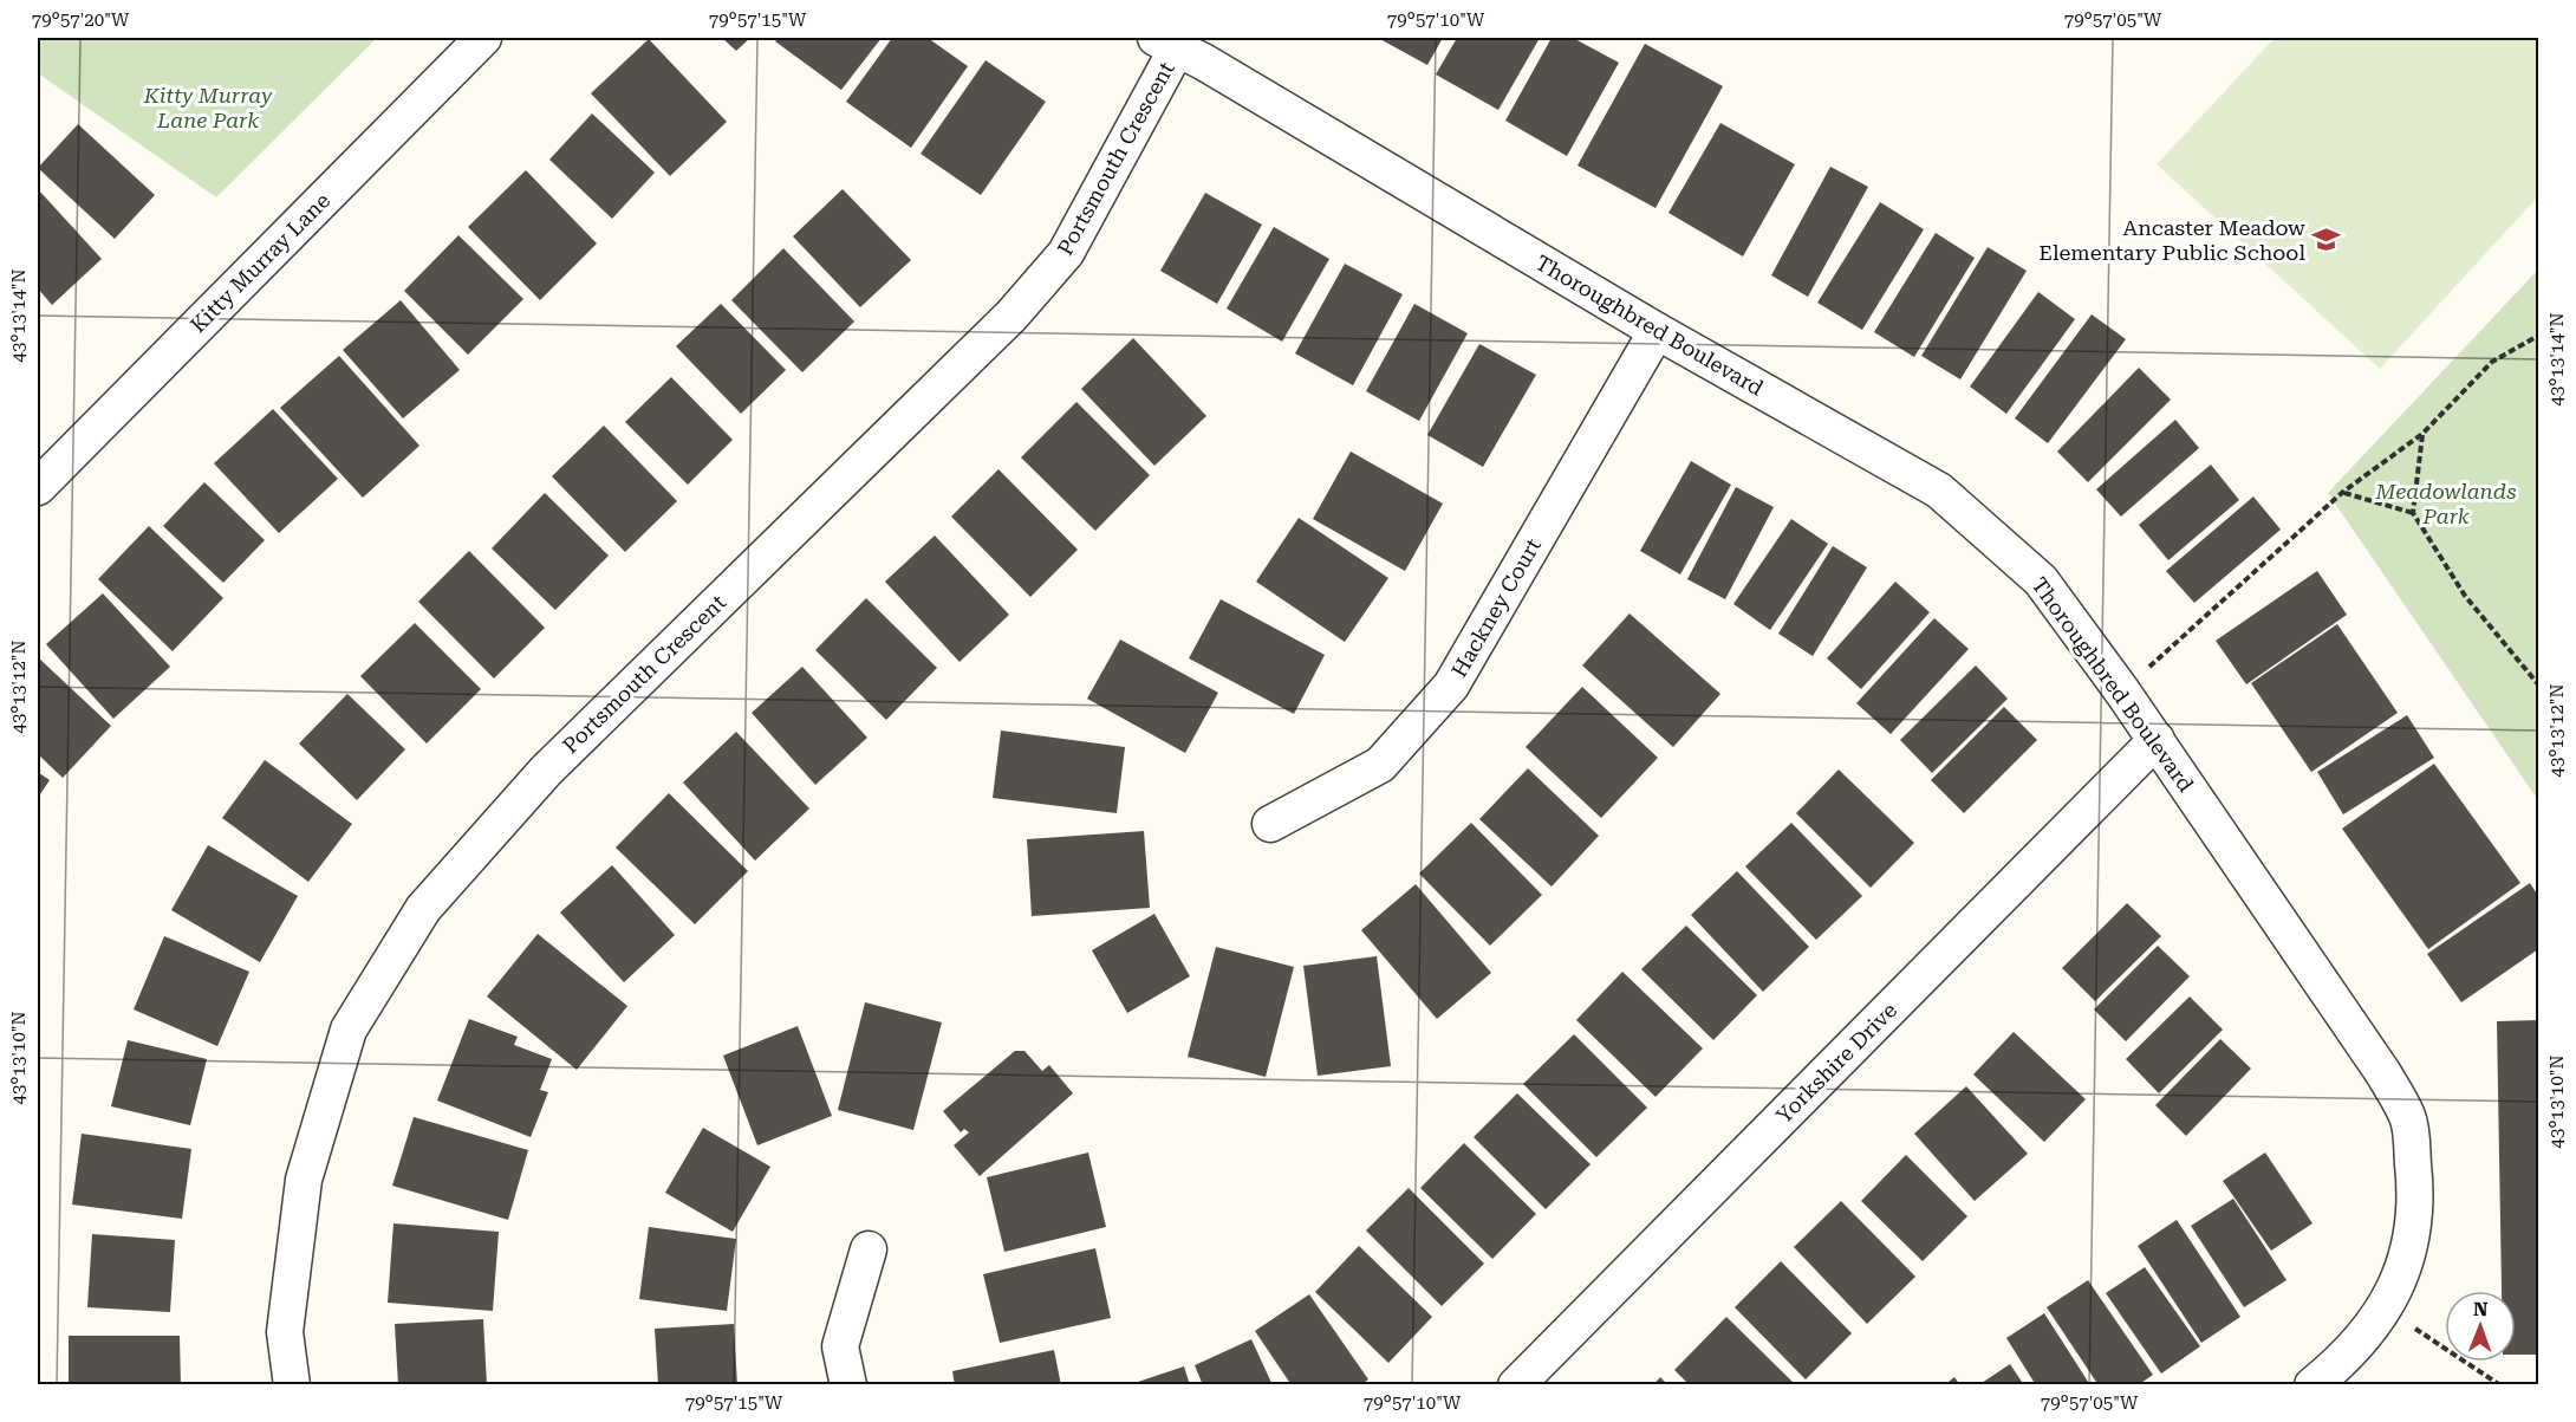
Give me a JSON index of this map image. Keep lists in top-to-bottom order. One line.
{"streets":{"street":["Portsmouth Crescent","Kitty Murray Lane","Thoroughbred Boulevard","Hackney Court","Yorkshire Drive"]},"crossings":[["Portsmouth Crescent","Thoroughbred Boulevard"],["Thoroughbred Boulevard","Hackney Court"],["Thoroughbred Boulevard","Yorkshire Drive"]],"parks":["Kitty Murray Lane Park","Meadowlands Park"],"places":{"school or university":["Ancaster Meadow Elementary Public School"]},"north":"top","coordinates":["79°57'20\"W","79°57'15\"W","79°57'10\"W","79°57'05\"W","43°13'14\"N","43°13'12\"N","43°13'10\"N"]}
